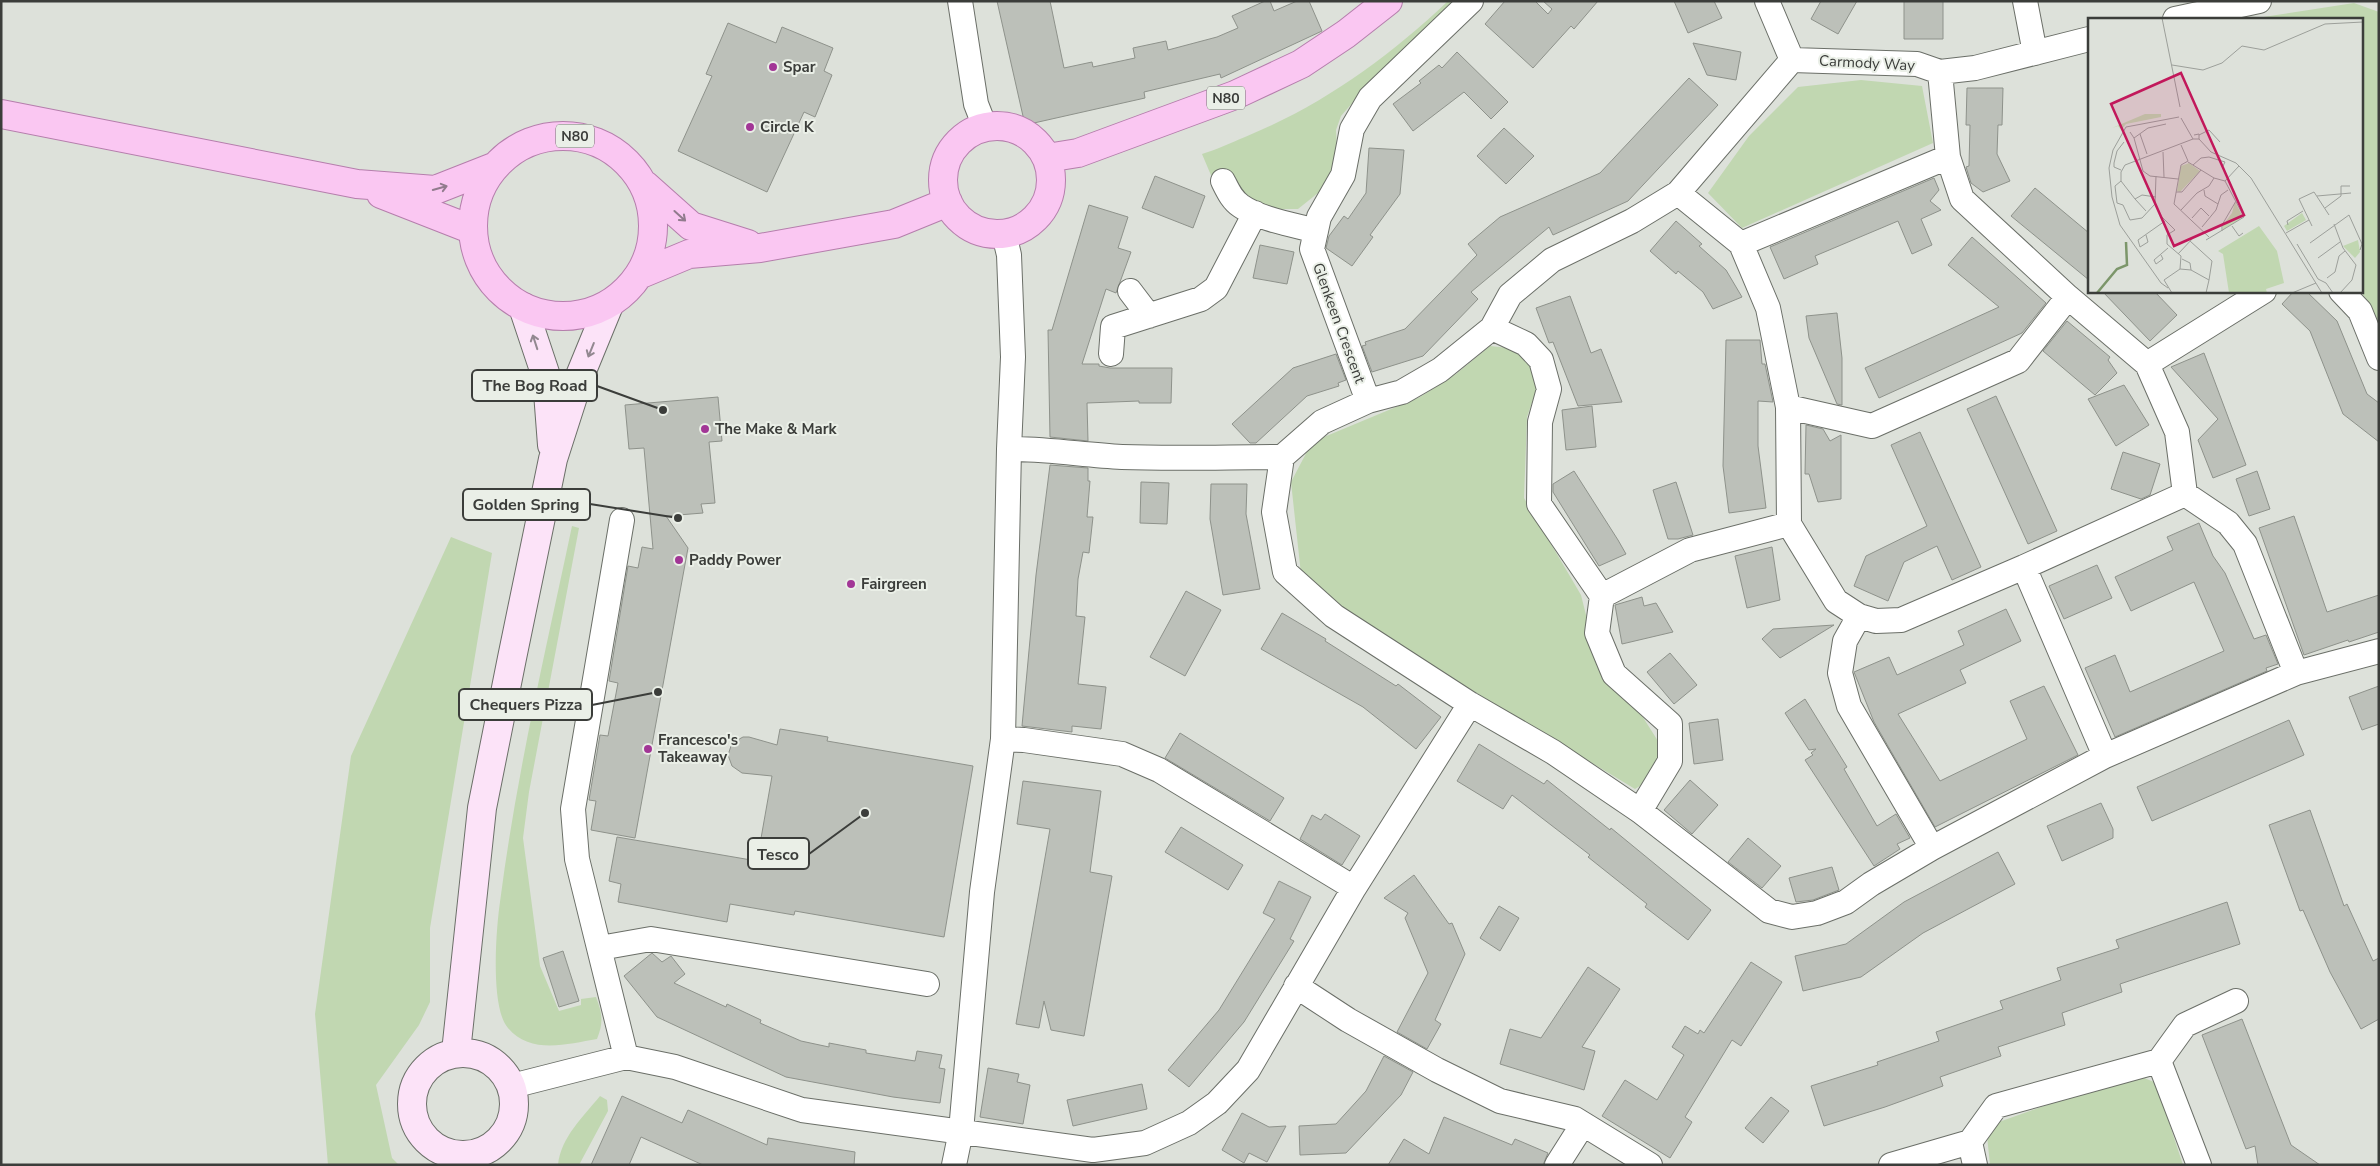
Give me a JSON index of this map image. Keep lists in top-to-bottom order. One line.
{"streets":{"main road":["N80"],"street":["Carmody Way","Glenkeen Crescent"]},"places":["Spar","Circle K","The Bog Road","The Make & Mark","Golden Spring","Paddy Power","Fairgreen","Chequers Pizza","Francesco's Takeaway","Tesco"]}
